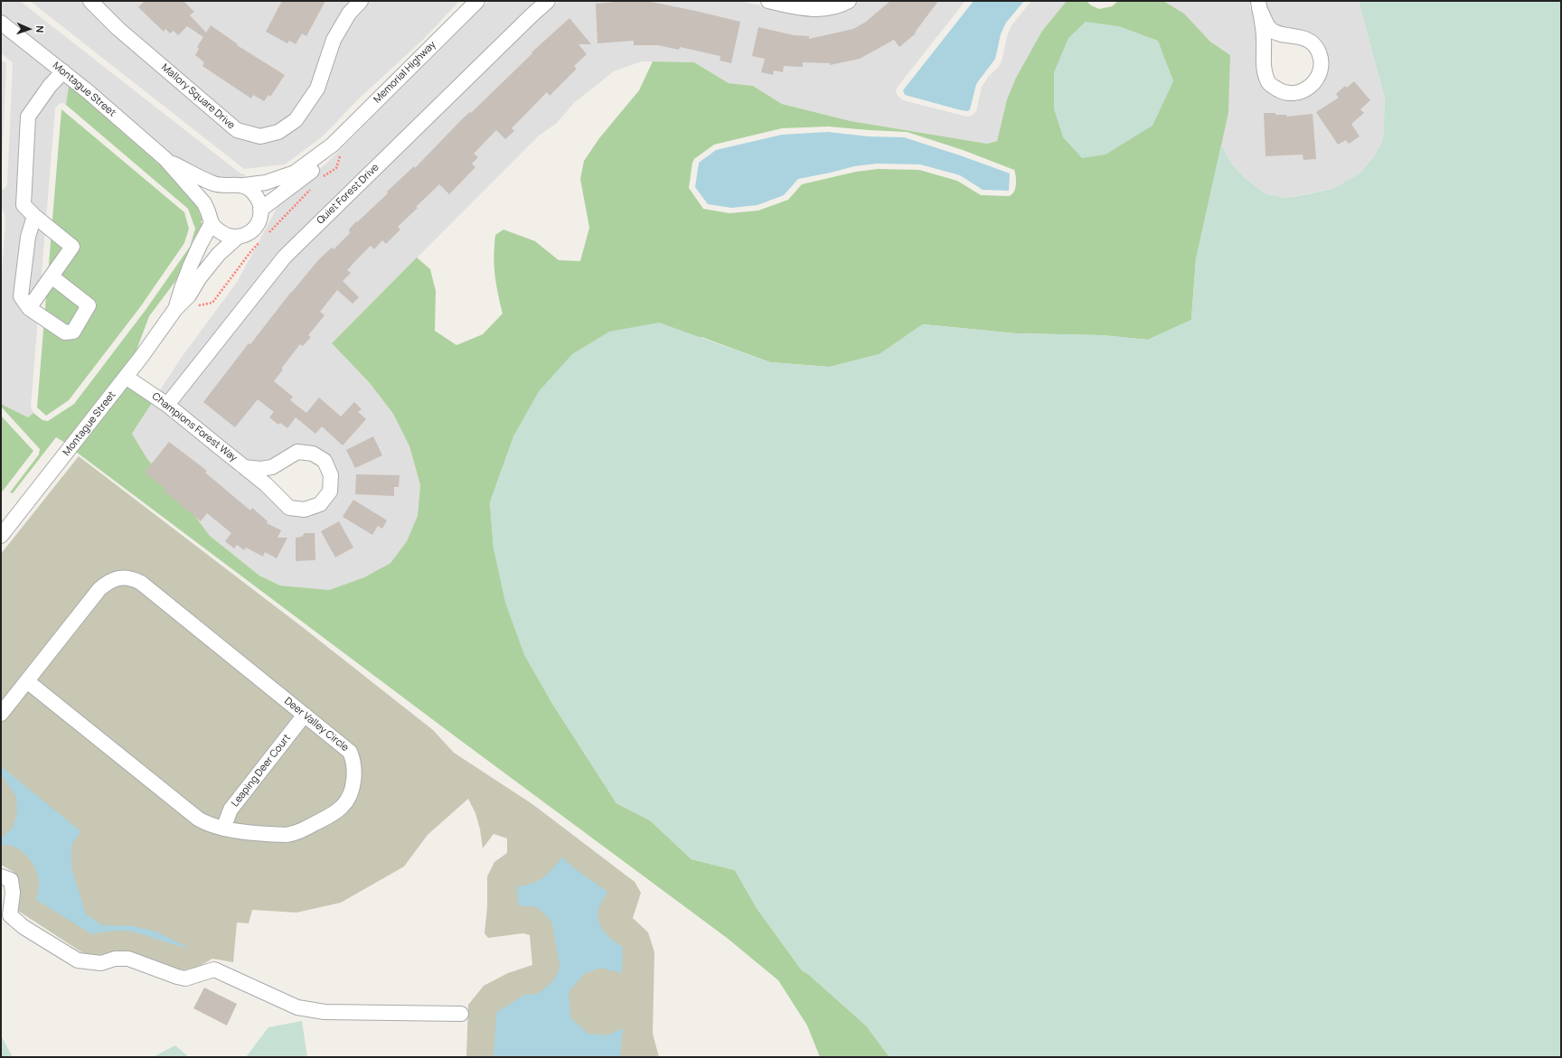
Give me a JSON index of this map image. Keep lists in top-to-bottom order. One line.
{"streets":{"street":["Memorial Highway","Montague Street","Mallory Square Drive","Quiet Forest Drive","Champions Forest Way","Deer Valley Circle","Leaping Deer Court"]},"crossings":[["Memorial Highway","Montague Street"],["Montague Street","Champions Forest Way"],["Quiet Forest Drive","Champions Forest Way"],["Deer Valley Circle","Leaping Deer Court"]],"north":"right"}
